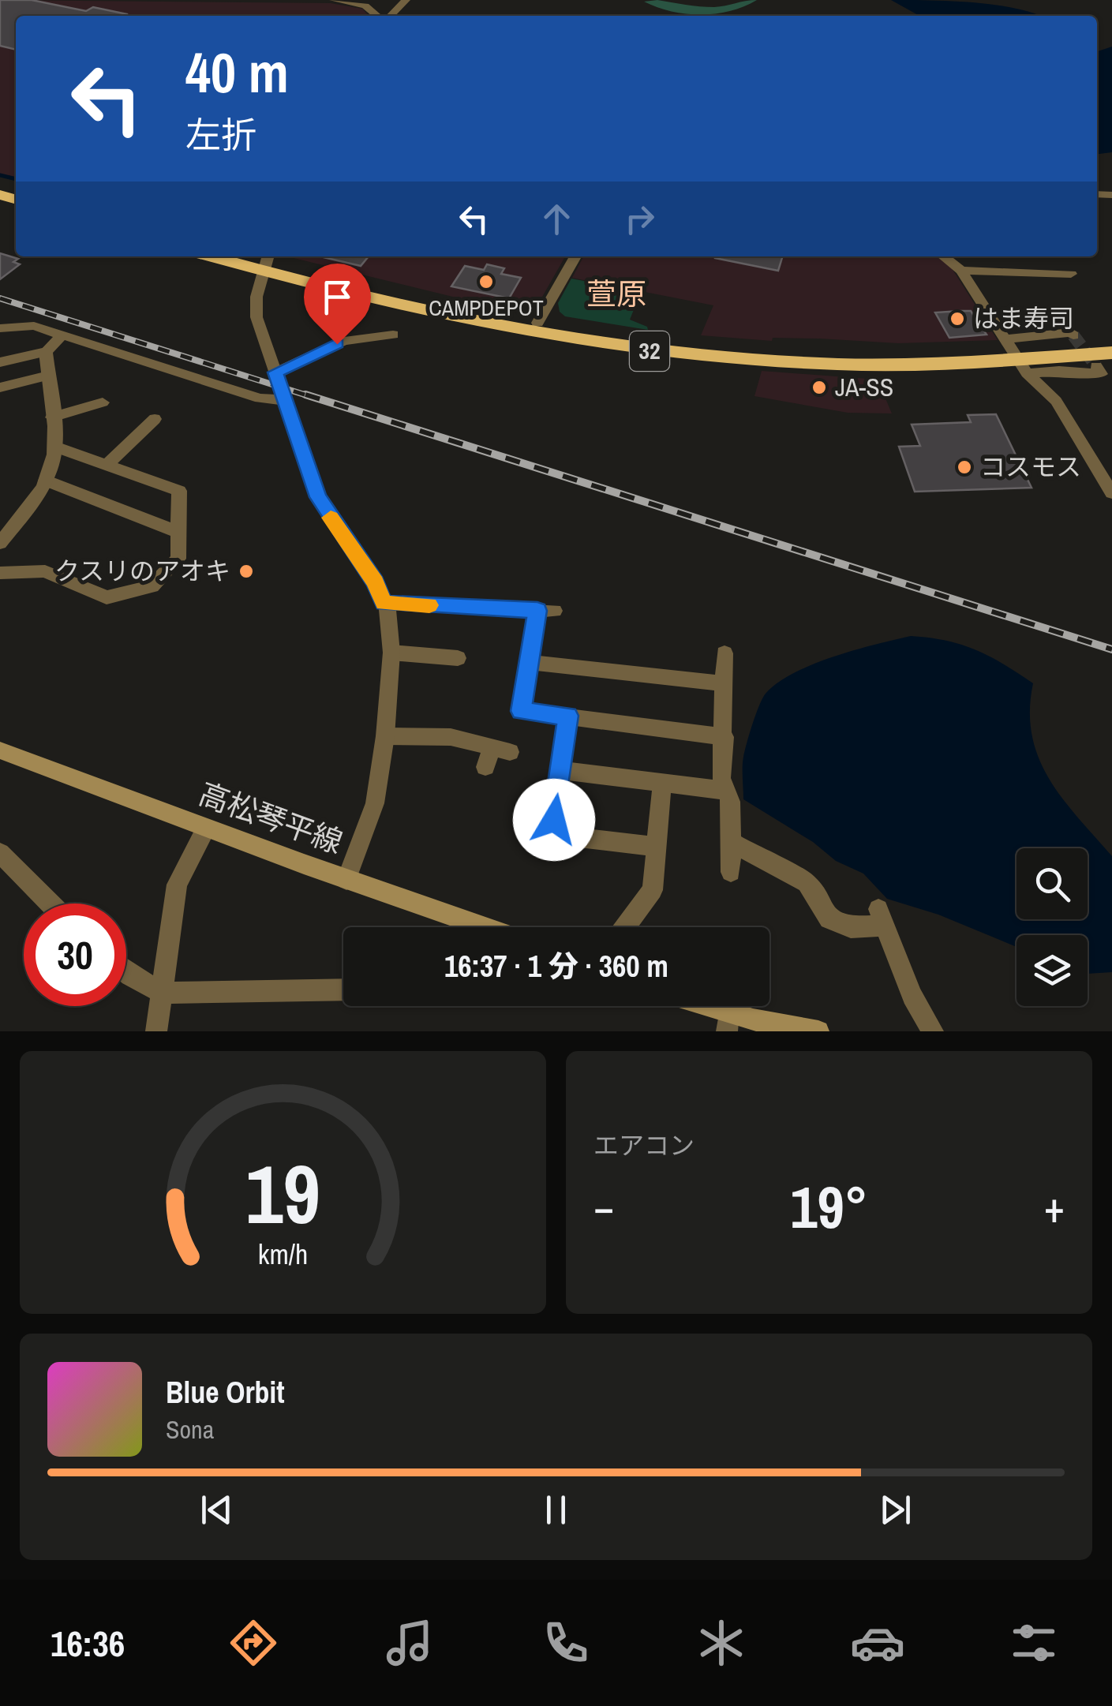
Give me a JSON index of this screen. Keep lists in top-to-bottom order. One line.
{"streets":{"highway":["32"],"main road":["高松琴平線"]},"districts":["萱原"],"places":["CAMPDEPOT","はま寿司","JA-SS","コスモス","クスリのアオキ"],"page":{"turn":["40 m","左折"],"limit":"30","trip":"16:37 · 1 分 · 360 m","tile":"エアコン","heat":["−","19°","+"],"song":["Blue Orbit","Sona"],"tabs":"16:36","gauge":["19","km/h"]}}
